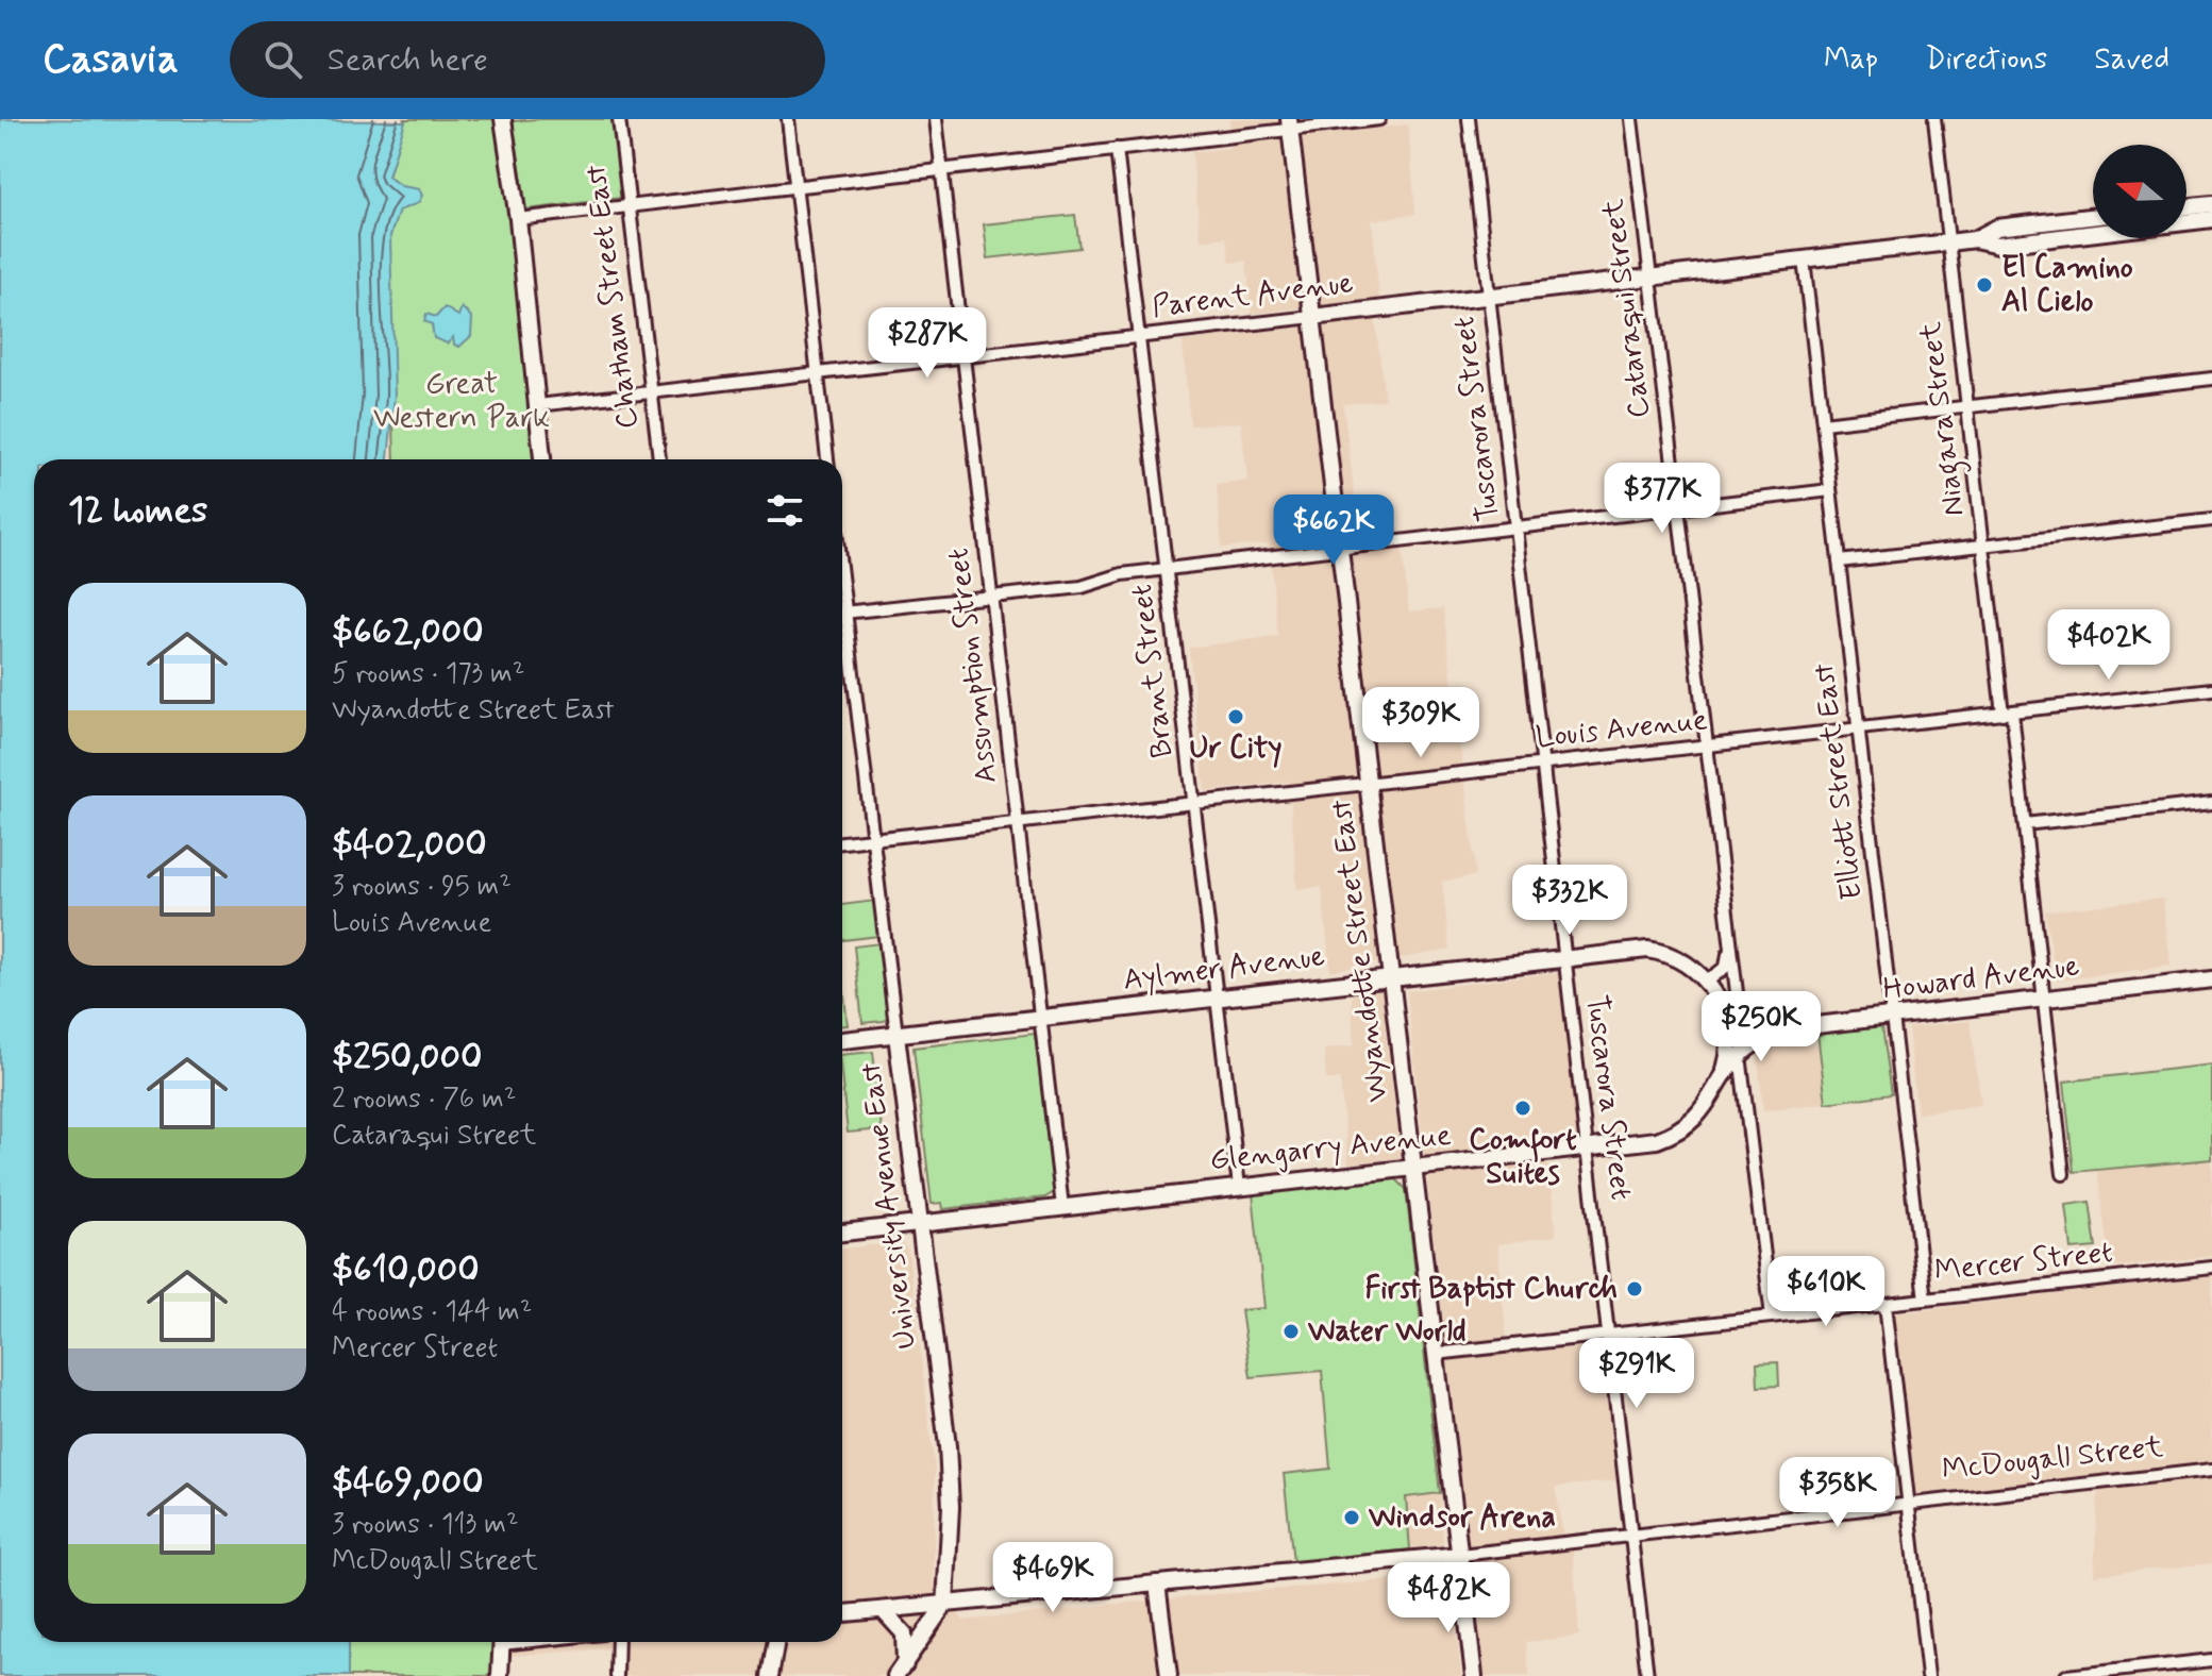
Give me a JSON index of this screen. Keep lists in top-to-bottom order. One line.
{"streets":{"main road":["Parent Avenue","Wyandotte Street East","Aylmer Avenue","Howard Avenue","Glengarry Avenue","University Avenue East","McDougall Street"],"street":["Chatham Street East","Cataraqui Street","Tuscarora Street","Niagara Street","Assumption Street","Brant Street","Louis Avenue","Elliott Street East","Mercer Street"]},"crossings":[["Parent Avenue","Chatham Street East"],["Parent Avenue","Cataraqui Street"],["Parent Avenue","Tuscarora Street"],["Parent Avenue","Niagara Street"],["Parent Avenue","Assumption Street"],["Parent Avenue","Brant Street"],["Parent Avenue","Elliott Street East"],["Parent Avenue","Wyandotte Street East"],["Cataraqui Street","Louis Avenue"],["Cataraqui Street","Howard Avenue"],["Tuscarora Street","Louis Avenue"],["Tuscarora Street","Aylmer Avenue"],["Tuscarora Street","Glengarry Avenue"],["Tuscarora Street","Mercer Street"],["Tuscarora Street","McDougall Street"],["Niagara Street","Louis Avenue"],["Niagara Street","Howard Avenue"],["Assumption Street","Louis Avenue"],["Assumption Street","Aylmer Avenue"],["Assumption Street","Glengarry Avenue"],["Brant Street","Louis Avenue"],["Brant Street","Aylmer Avenue"],["Brant Street","Glengarry Avenue"],["Louis Avenue","Elliott Street East"],["Louis Avenue","Wyandotte Street East"],["Louis Avenue","University Avenue East"],["Elliott Street East","Howard Avenue"],["Elliott Street East","Mercer Street"],["Wyandotte Street East","Aylmer Avenue"],["Wyandotte Street East","Glengarry Avenue"],["Wyandotte Street East","Mercer Street"],["Wyandotte Street East","McDougall Street"],["Aylmer Avenue","University Avenue East"],["Howard Avenue","Glengarry Avenue"],["Glengarry Avenue","University Avenue East"],["University Avenue East","McDougall Street"]],"parks":["Great Western Park"],"places":["El Camino Al Cielo","Ur City","Comfort Suites","First Baptist Church","Water World","Windsor Arena"],"north":"left","page":{"header":"Casavia","search":"Search here","nav":["Map","Directions","Saved"],"price":["$287K","$377K","$662K","$402K","$309K","$332K","$250K","$610K","$291K","$358K","$469K","$482K"],"heading":"12 homes","list":[{"name":"$662,000","note":"5 rooms · 173 m² · Wyandotte Street East"},{"name":"$402,000","note":"3 rooms · 95 m² · Louis Avenue"},{"name":"$250,000","note":"2 rooms · 76 m² · Cataraqui Street"},{"name":"$610,000","note":"4 rooms · 144 m² · Mercer Street"},{"name":"$469,000","note":"3 rooms · 113 m² · McDougall Street"}]}}
